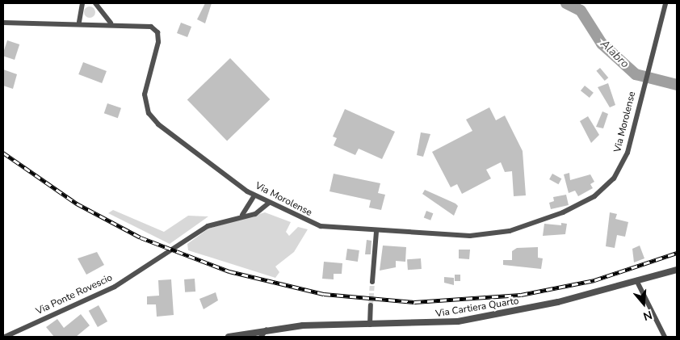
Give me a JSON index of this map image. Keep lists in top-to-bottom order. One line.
{"streets":{"street":["Via Morolense","Via Ponte Rovescio","Via Cartiera Quarto"]},"water":["Alabro"],"north":"bottom"}
